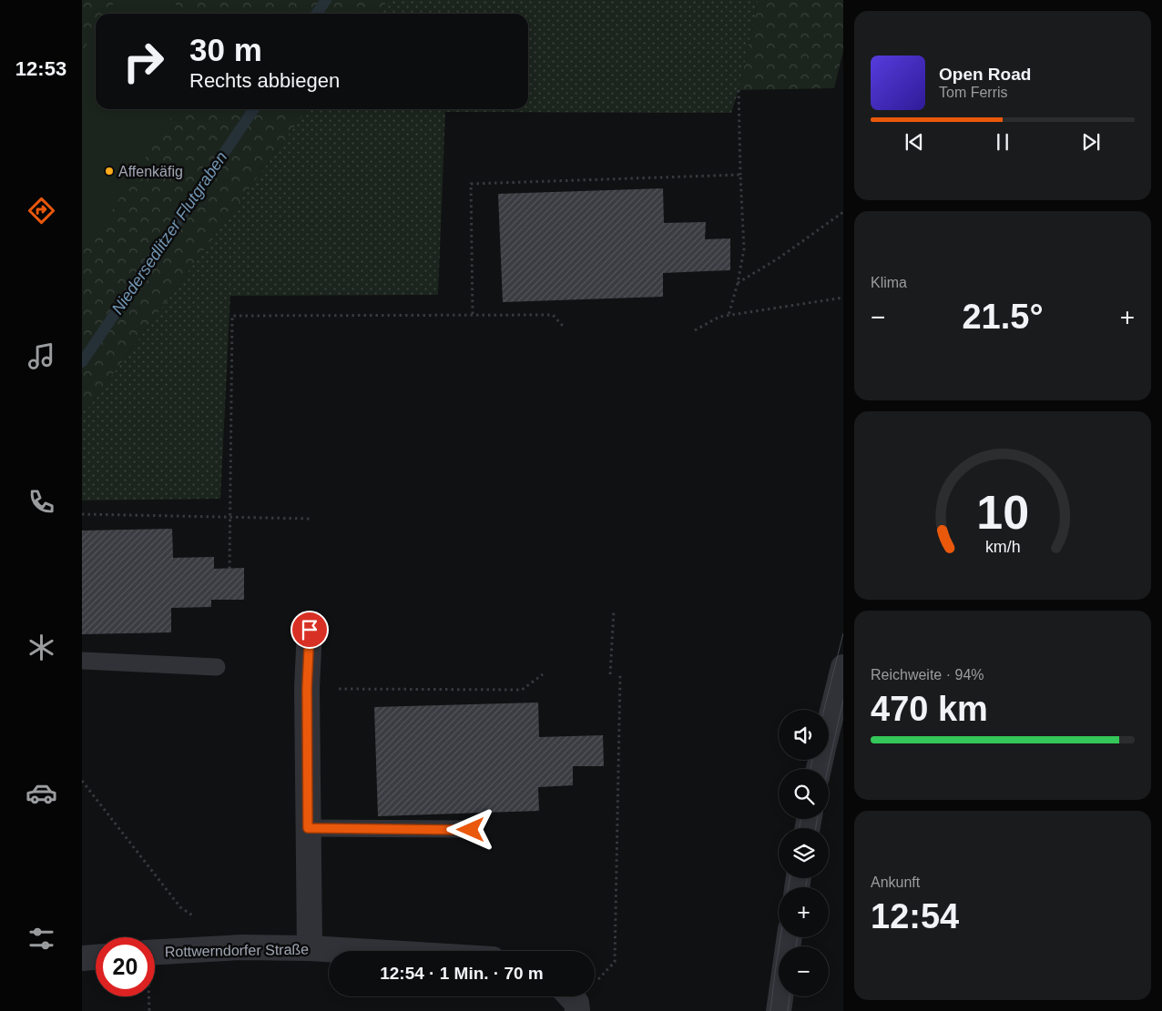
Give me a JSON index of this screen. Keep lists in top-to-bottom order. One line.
{"streets":{"street":["Rottwerndorfer Straße"]},"water":["Niedersedlitzer Flutgraben"],"places":["Affenkäfig"],"page":{"tabs":"12:53","turn":["30 m","Rechts abbiegen"],"song":["Open Road","Tom Ferris"],"tile":["Klima",["Reichweite · 94%","470 km"],["Ankunft","12:54"]],"heat":["−","21.5°","+"],"map_buttons":["+","−"],"limit":"20","trip":"12:54 · 1 Min. · 70 m","gauge":["10","km/h"]}}
